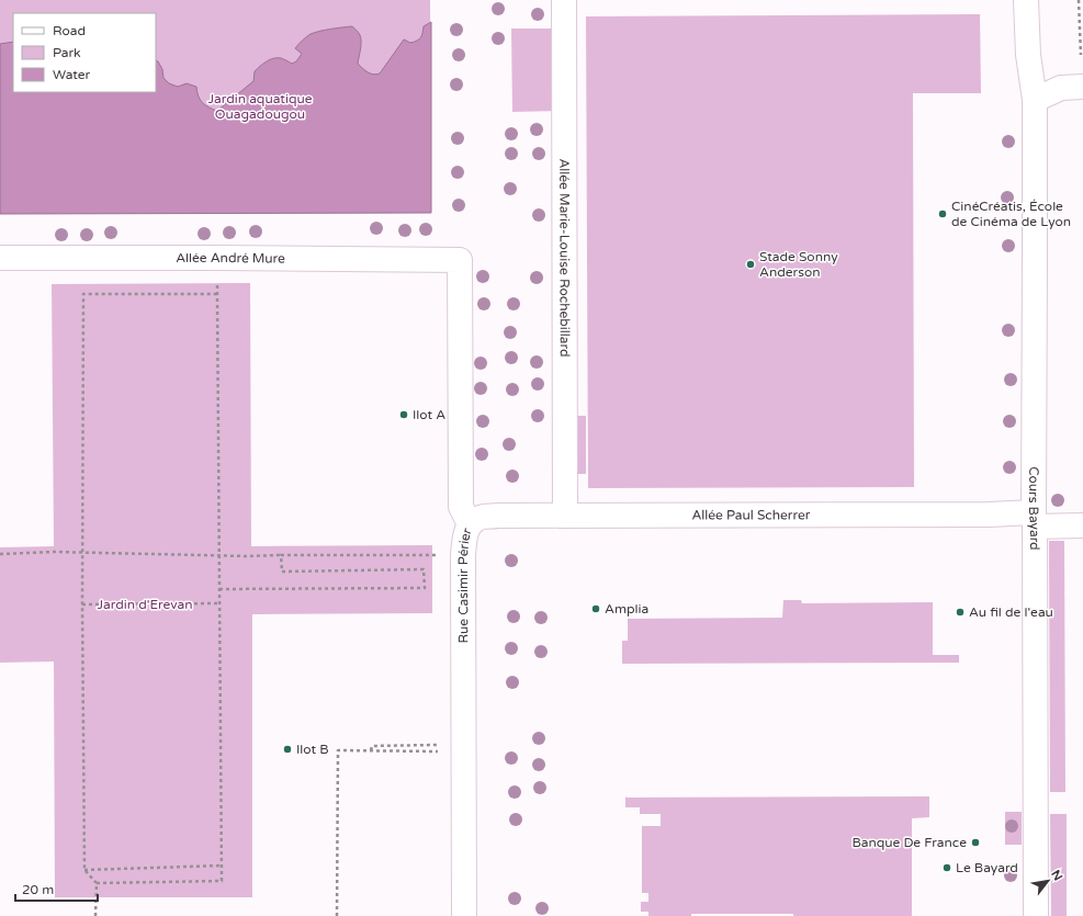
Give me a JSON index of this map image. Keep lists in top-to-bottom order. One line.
{"streets":{"street":["Allée André Mure","Allée Marie-Louise Rochebillard","Cours Bayard","Allée Paul Scherrer","Rue Casimir Périer"]},"crossings":[["Allée André Mure","Rue Casimir Périer"],["Allée Marie-Louise Rochebillard","Allée Paul Scherrer"],["Cours Bayard","Allée Paul Scherrer"],["Allée Paul Scherrer","Rue Casimir Périer"]],"parks":["Jardin aquatique Ouagadougou","Jardin d'Erevan"],"places":["CinéCréatis, École de Cinéma de Lyon","Stade Sonny Anderson","Ilot A","Amplia","Au fil de l'eau","Ilot B","Banque De France","Le Bayard"],"legend":["Road","Park","Water"],"scale_bar":"20 m","north":"top right"}
